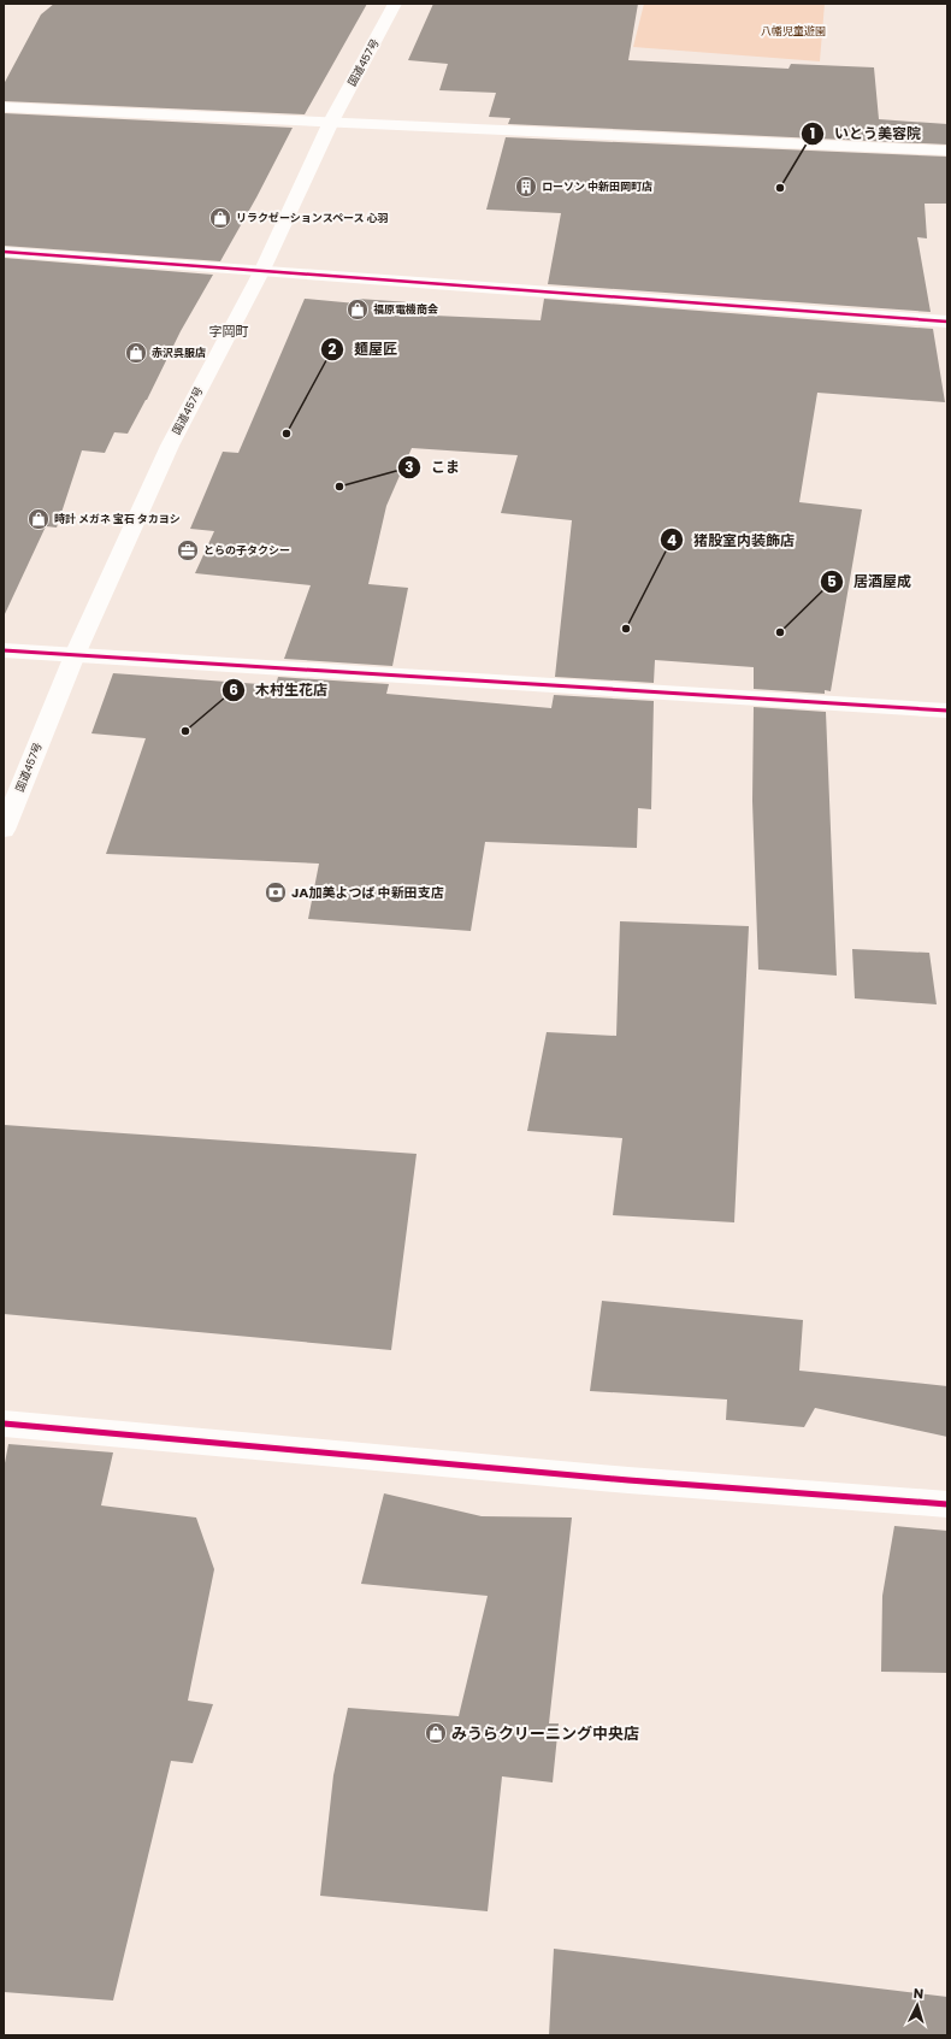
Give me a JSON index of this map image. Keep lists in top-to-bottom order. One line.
{"streets":{"main road":["国道457号"]},"districts":["字岡町"],"parks":["八幡児童遊園"],"places":{"building":["ローソン 中新田岡町店"],"other":["いとう美容院","麺屋匠","こま","猪股室内装飾店","居酒屋成","木村生花店"],"shop":["リラクゼーションスペース 心羽","福原電機商会","赤沢呉服店","時計 メガネ 宝石 タカヨシ","みうらクリーニング中央店"],"office":["とらの子タクシー"],"bank":["JA加美よつば 中新田支店"]},"north":"top"}
